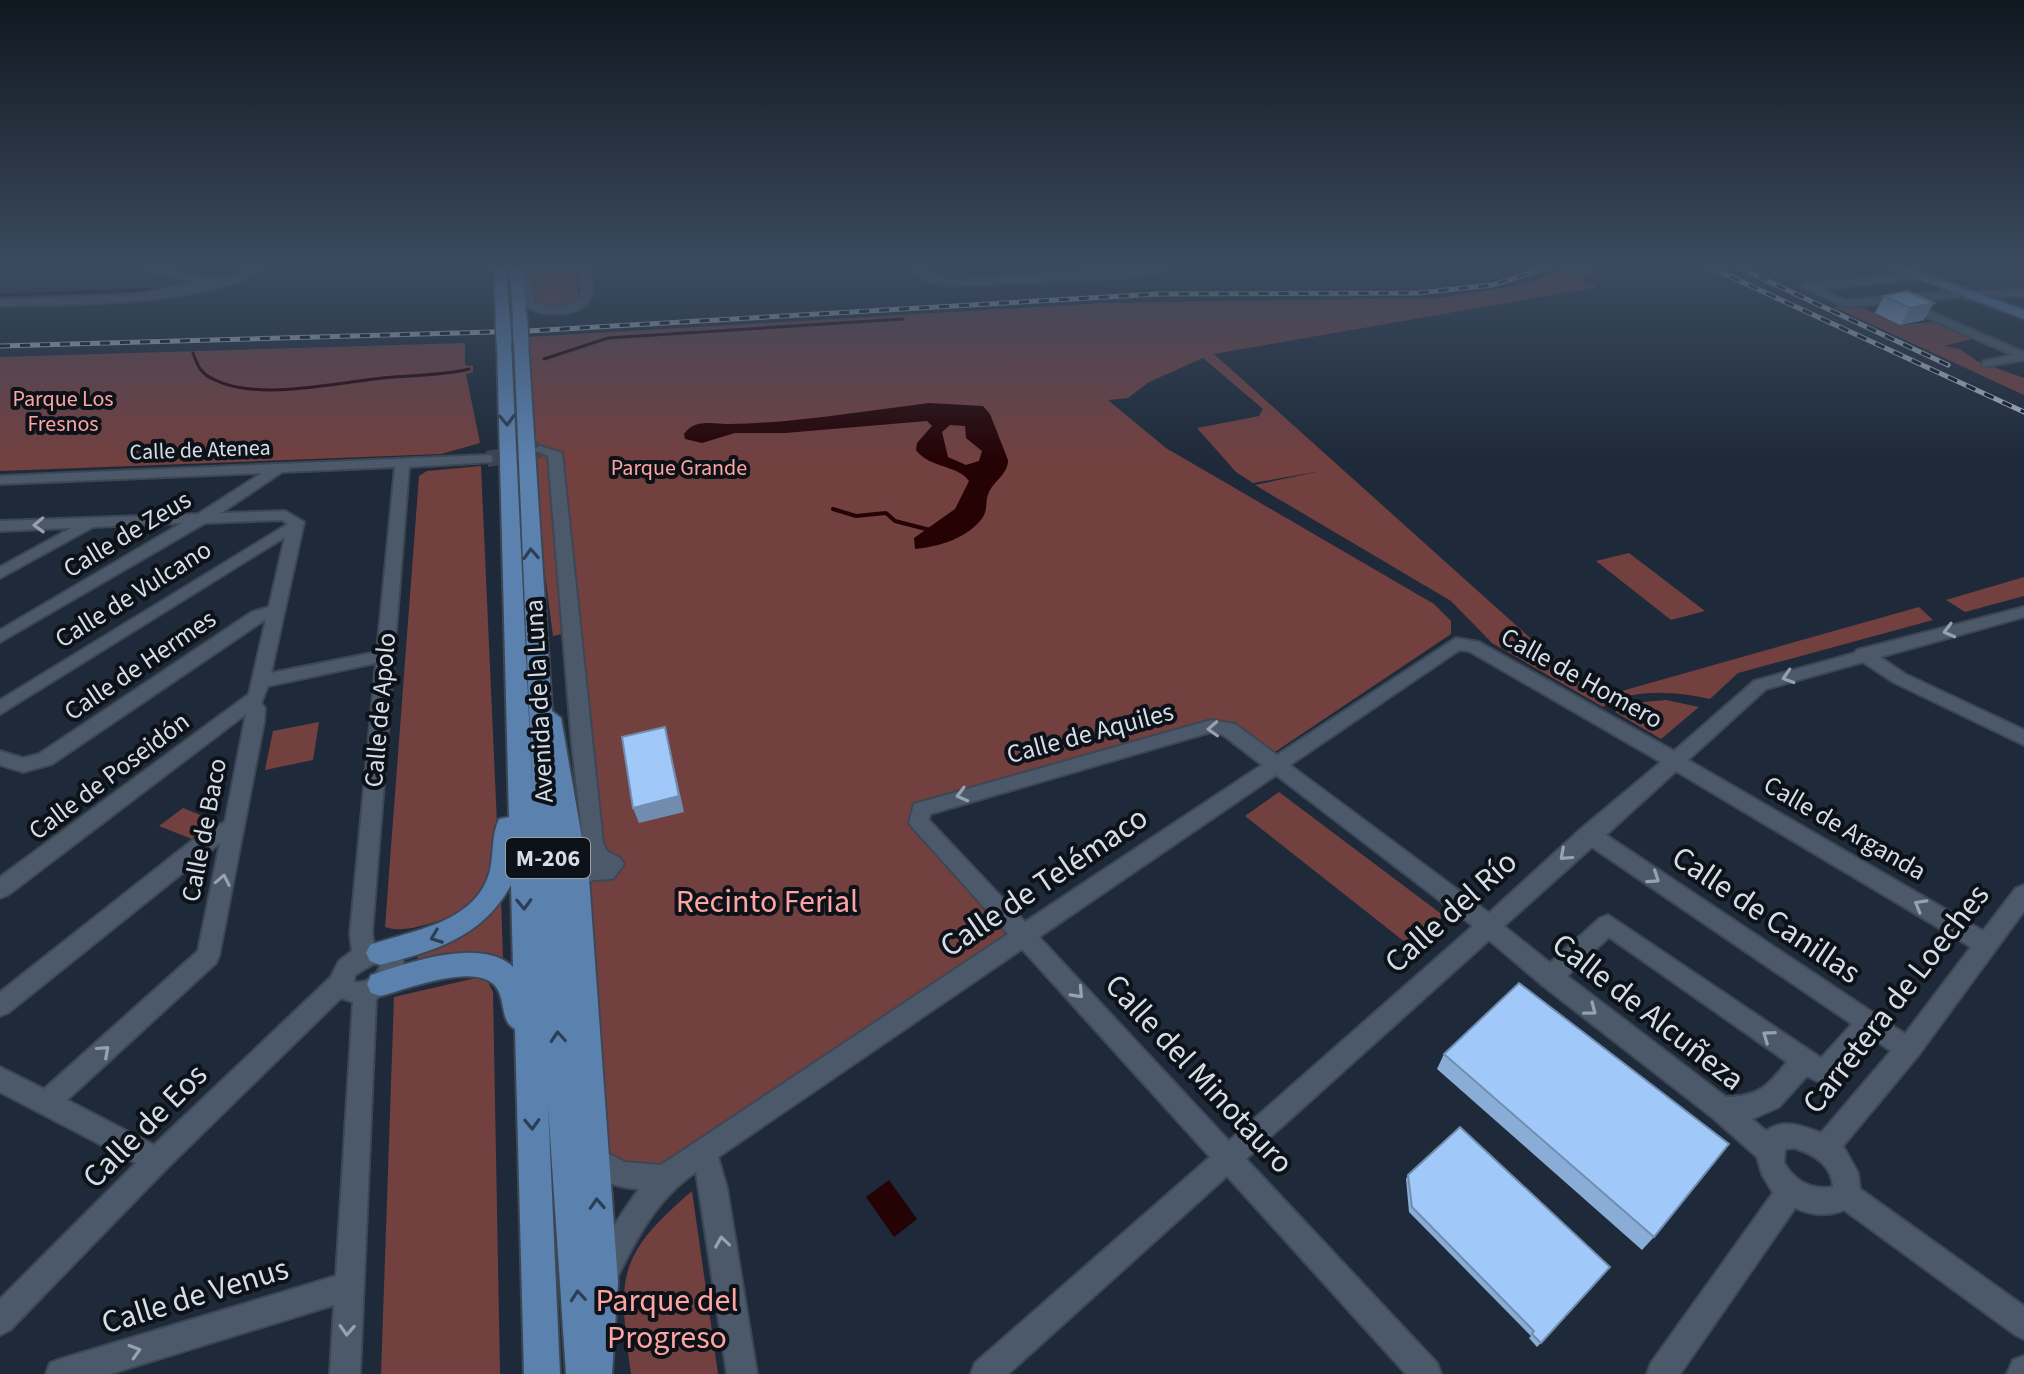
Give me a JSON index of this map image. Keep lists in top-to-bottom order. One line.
{"streets":{"main road":["Avenida de la Luna","M-206"],"street":["Calle de Atenea","Calle de Zeus","Calle de Vulcano","Calle de Hermes","Calle de Homero","Calle de Apolo","Calle de Aquiles","Calle de Poseidón","Calle de Arganda","Calle de Baco","Calle de Telémaco","Calle del Río","Calle de Canillas","Carretera de Loeches","Calle de Alcuñeza","Calle del Minotauro","Calle de Eos","Calle de Venus"]},"crossings":[["Calle de Atenea","Calle de Zeus"],["Calle de Atenea","Calle de Apolo"],["Calle de Homero","Calle de Arganda"],["Calle de Homero","Calle de Telémaco"],["Calle de Homero","Calle del Río"],["Calle de Apolo","Calle de Eos"],["Calle de Aquiles","Calle de Telémaco"],["Calle de Aquiles","Calle de Alcuñeza"],["Calle de Aquiles","Calle del Minotauro"],["Calle de Poseidón","Calle de Baco"],["Calle de Arganda","Calle del Río"],["Calle de Arganda","Carretera de Loeches"],["Calle de Telémaco","Calle de Alcuñeza"],["Calle de Telémaco","Calle del Minotauro"],["Calle del Río","Calle de Canillas"],["Calle del Río","Calle de Alcuñeza"],["Calle del Río","Calle del Minotauro"],["Calle de Canillas","Carretera de Loeches"],["Carretera de Loeches","Calle de Alcuñeza"]],"one_way":["Calle de Aquiles","Calle de Arganda","Calle del Río","Calle de Canillas","Calle del Minotauro","Calle de Venus"],"parks":["Parque Los Fresnos","Parque Grande","Recinto Ferial","Parque del Progreso"]}
